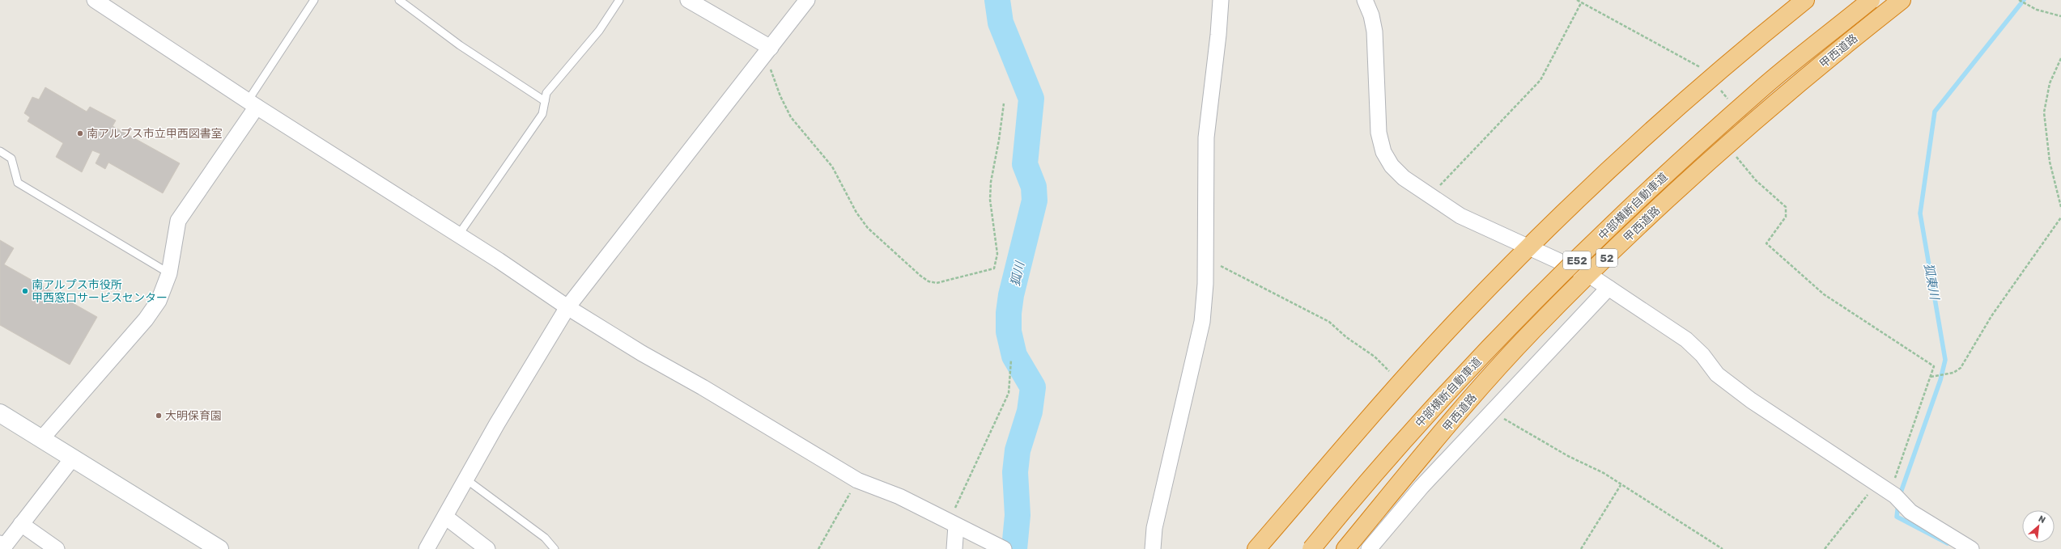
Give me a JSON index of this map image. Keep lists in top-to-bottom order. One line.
{"streets":{"highway":["甲西道路","中部横断自動車道","52","E52"]},"water":["狐川","狐東川"],"places":["南アルプス市立甲西図書室","南アルプス市役所 甲西窓口サービスセンター","大明保育園"],"north":"top right"}
